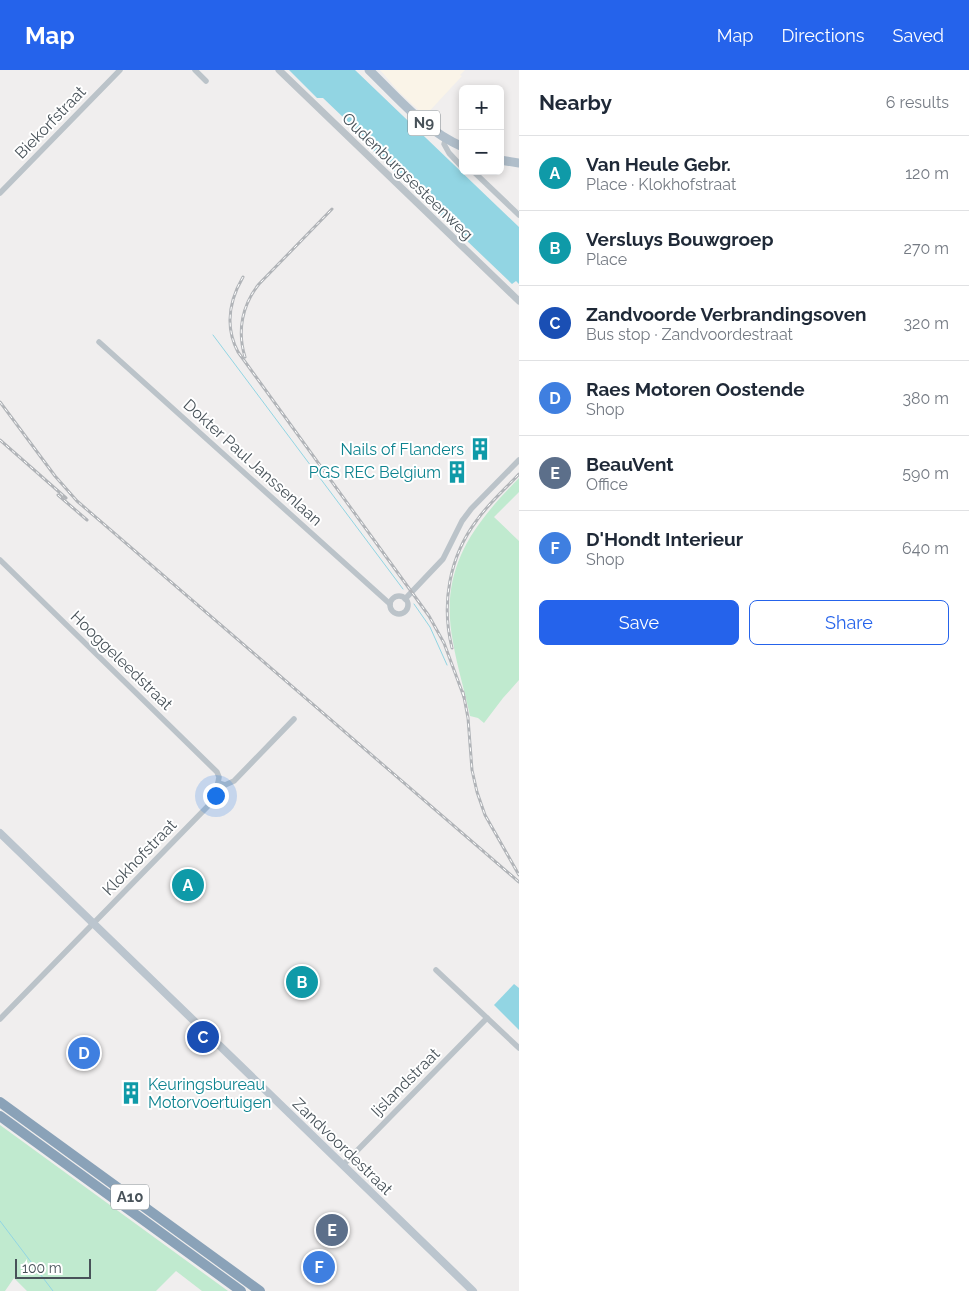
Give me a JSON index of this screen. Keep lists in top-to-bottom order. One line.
{"streets":{"highway":["A10"],"main road":["N9","Zandvoordestraat"],"street":["Biekorfstraat","Oudenburgsesteenweg","Dokter Paul Janssenlaan","Hooggeleedstraat","Klokhofstraat","Ijslandstraat"]},"crossings":[["Hooggeleedstraat","Klokhofstraat"],["Klokhofstraat","Zandvoordestraat"],["Ijslandstraat","Zandvoordestraat"]],"places":{"building":["Nails of Flanders","PGS REC Belgium","Keuringsbureau Motorvoertuigen"]},"scale_bar":"100 m","page":{"header":"Map","nav":["Map","Directions","Saved"],"heading":["Nearby","6 results"],"map_buttons":["+","−"],"list":[{"mark":"A","name":"Van Heule Gebr.","note":"Place · Klokhofstraat","value":"120 m"},{"mark":"B","name":"Versluys Bouwgroep","note":"Place","value":"270 m"},{"mark":"C","name":"Zandvoorde Verbrandingsoven","note":"Bus stop · Zandvoordestraat","value":"320 m"},{"mark":"D","name":"Raes Motoren Oostende","note":"Shop","value":"380 m"},{"mark":"E","name":"BeauVent","note":"Office","value":"590 m"},{"mark":"F","name":"D'Hondt Interieur","note":"Shop","value":"640 m"}],"buttons":["Save","Share"],"pins":["A","B","C","D","E","F"],"scale":"100 m"}}
